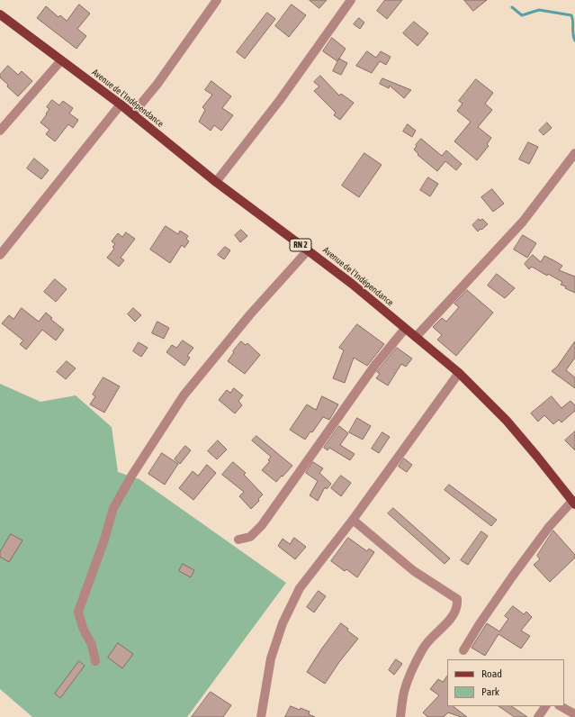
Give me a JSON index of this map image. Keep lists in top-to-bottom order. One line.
{"streets":{"main road":["Avenue de l'Indépendance","RN 2"]},"legend":["Road","Park"]}
